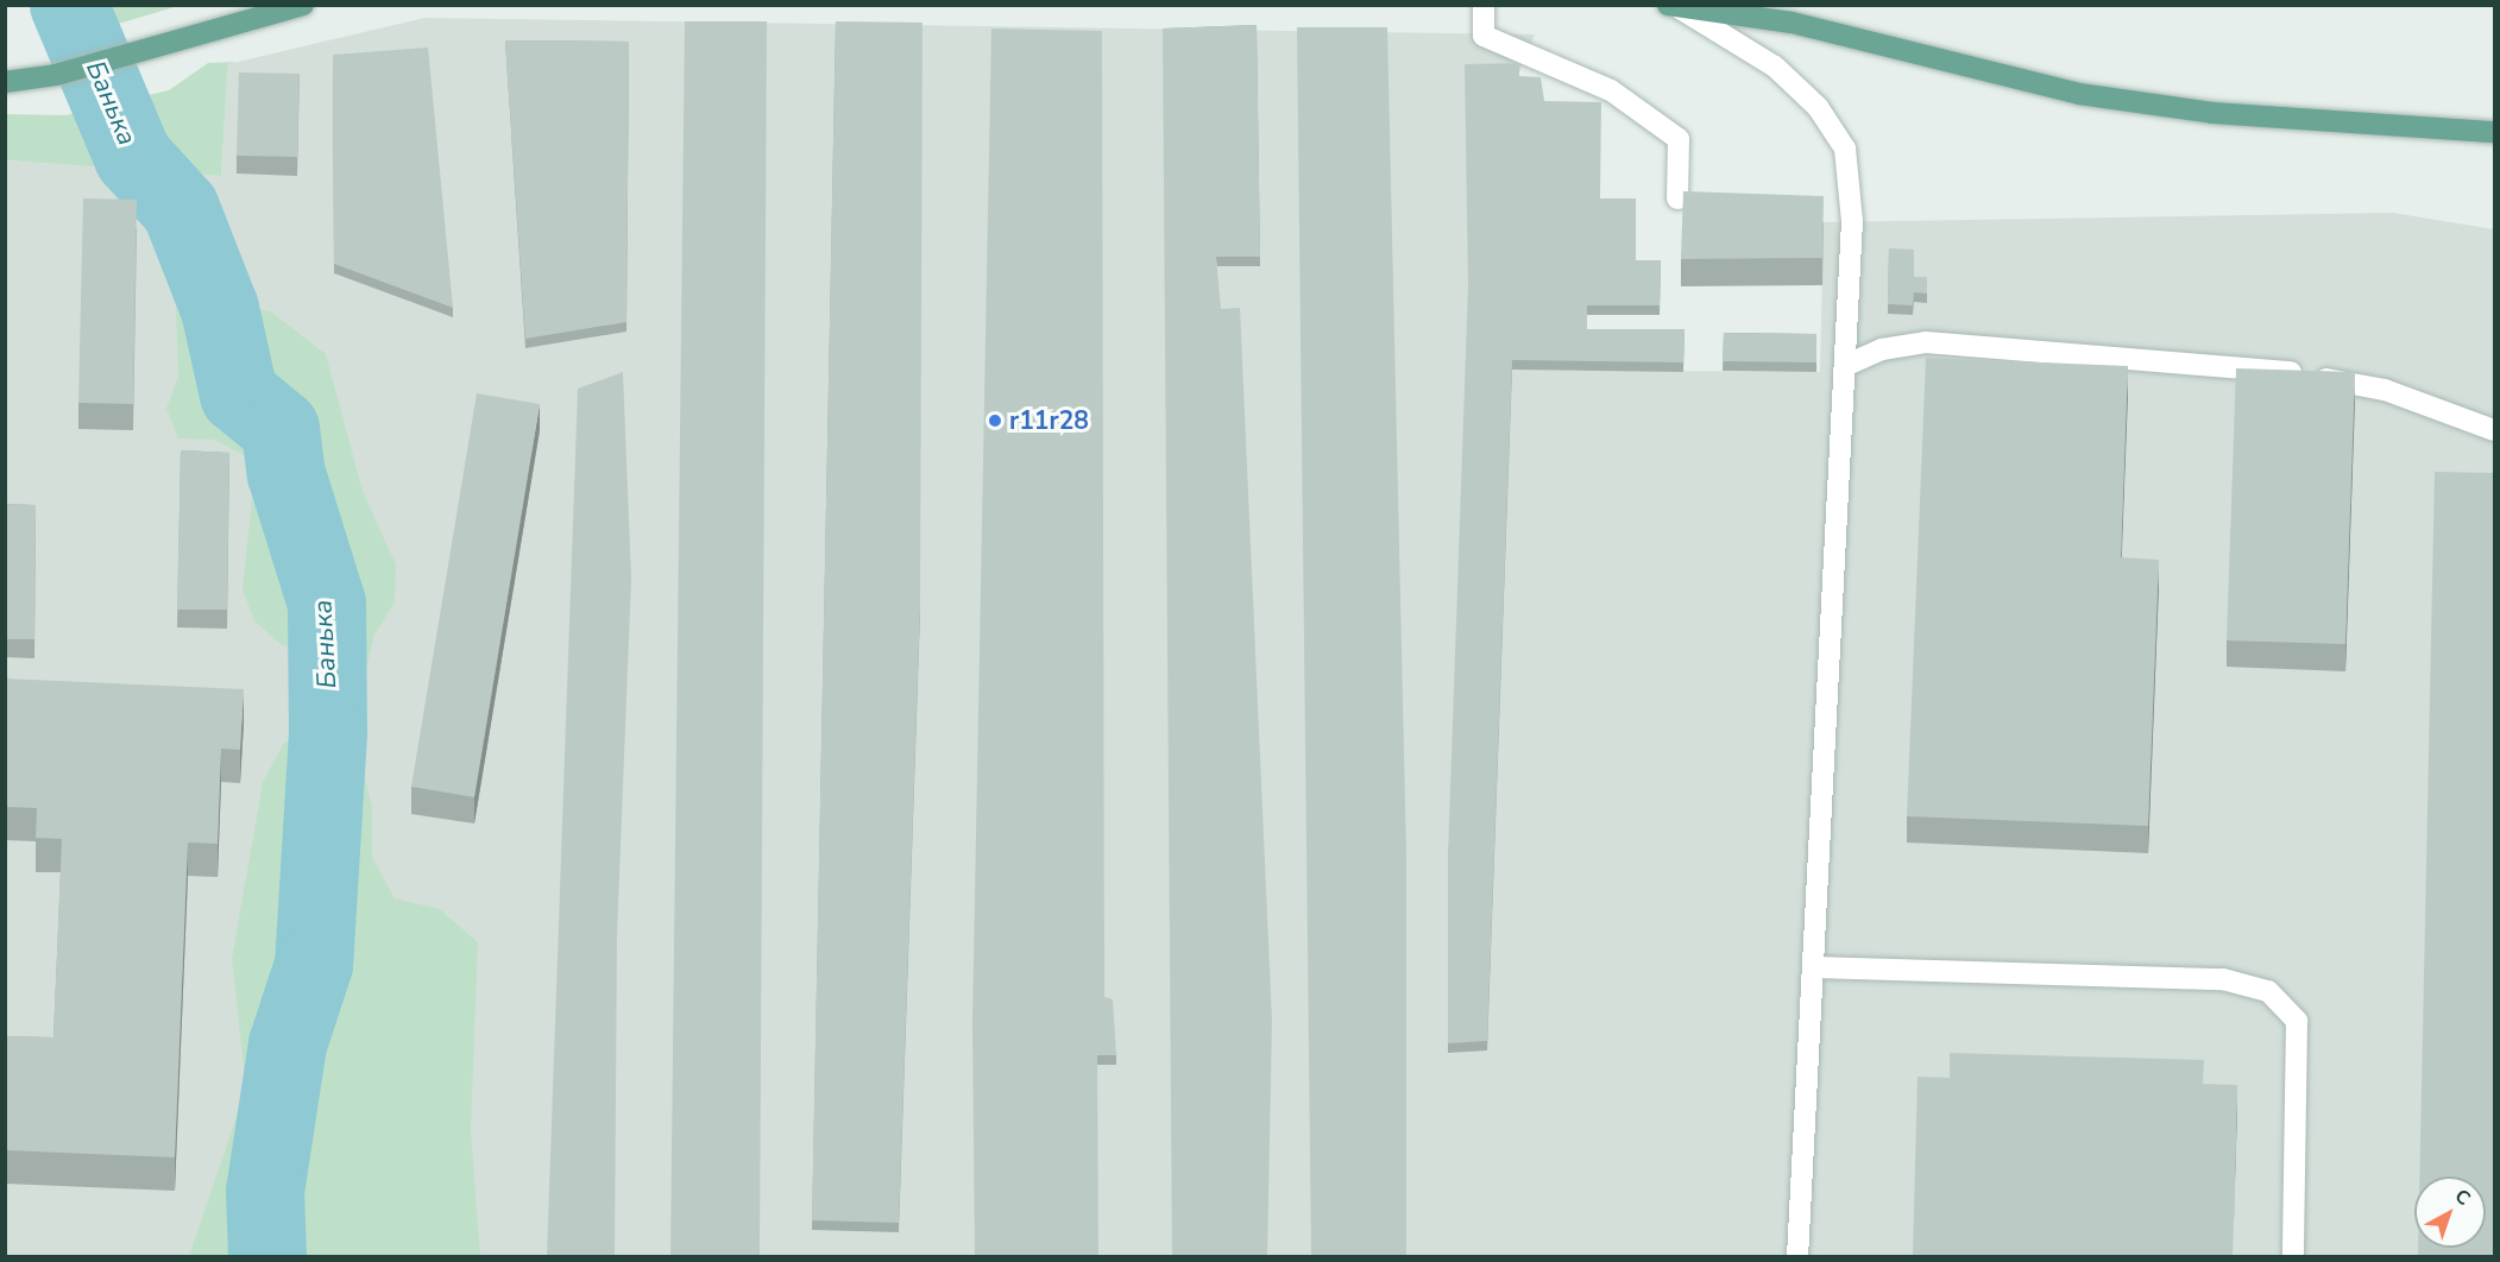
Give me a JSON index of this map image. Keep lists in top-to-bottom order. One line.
{"water":["Банька"],"places":["r11r28"],"north":"top right"}
